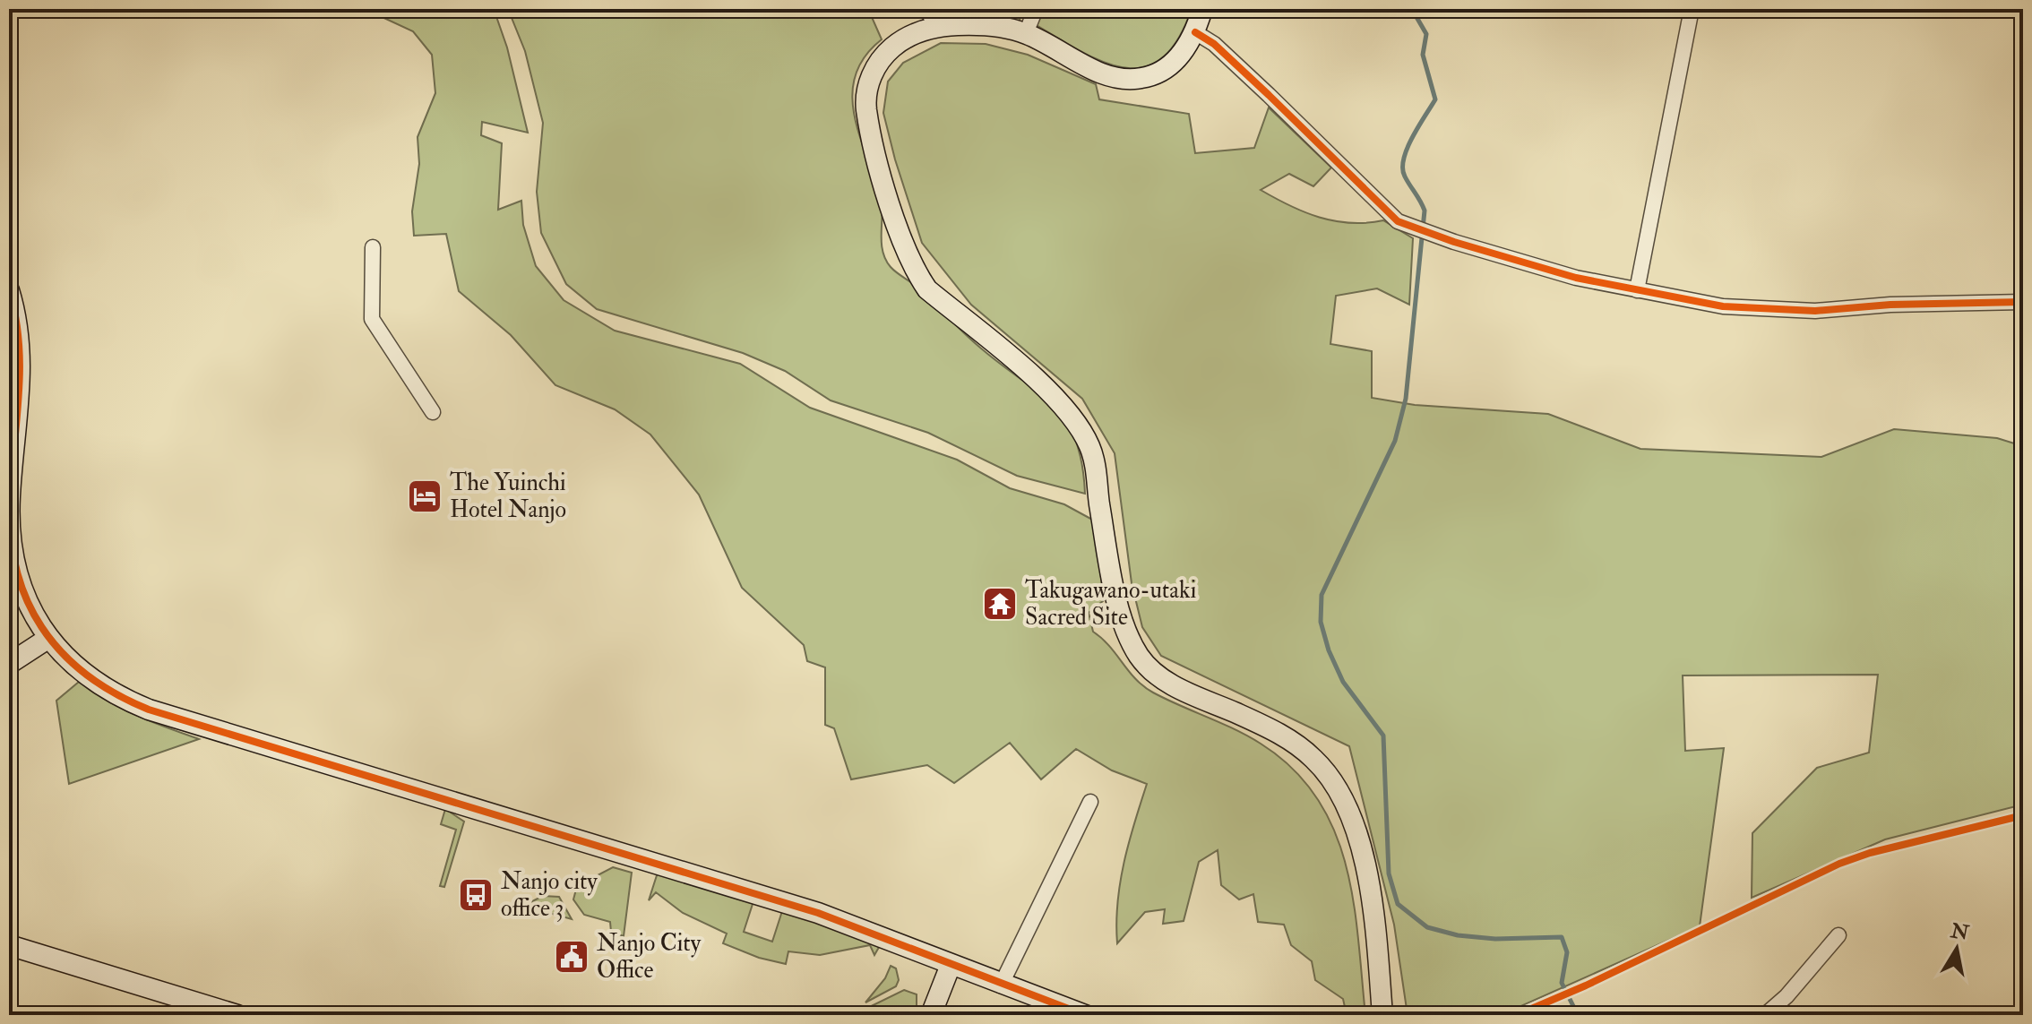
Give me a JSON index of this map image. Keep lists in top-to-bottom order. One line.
{"places":{"hotel":["The Yuinchi Hotel Nanjo"],"temple":["Takugawano-utaki Sacred Site"],"bus stop":["Nanjo city office 3"],"public building":["Nanjo City Office"]},"north":"top"}
